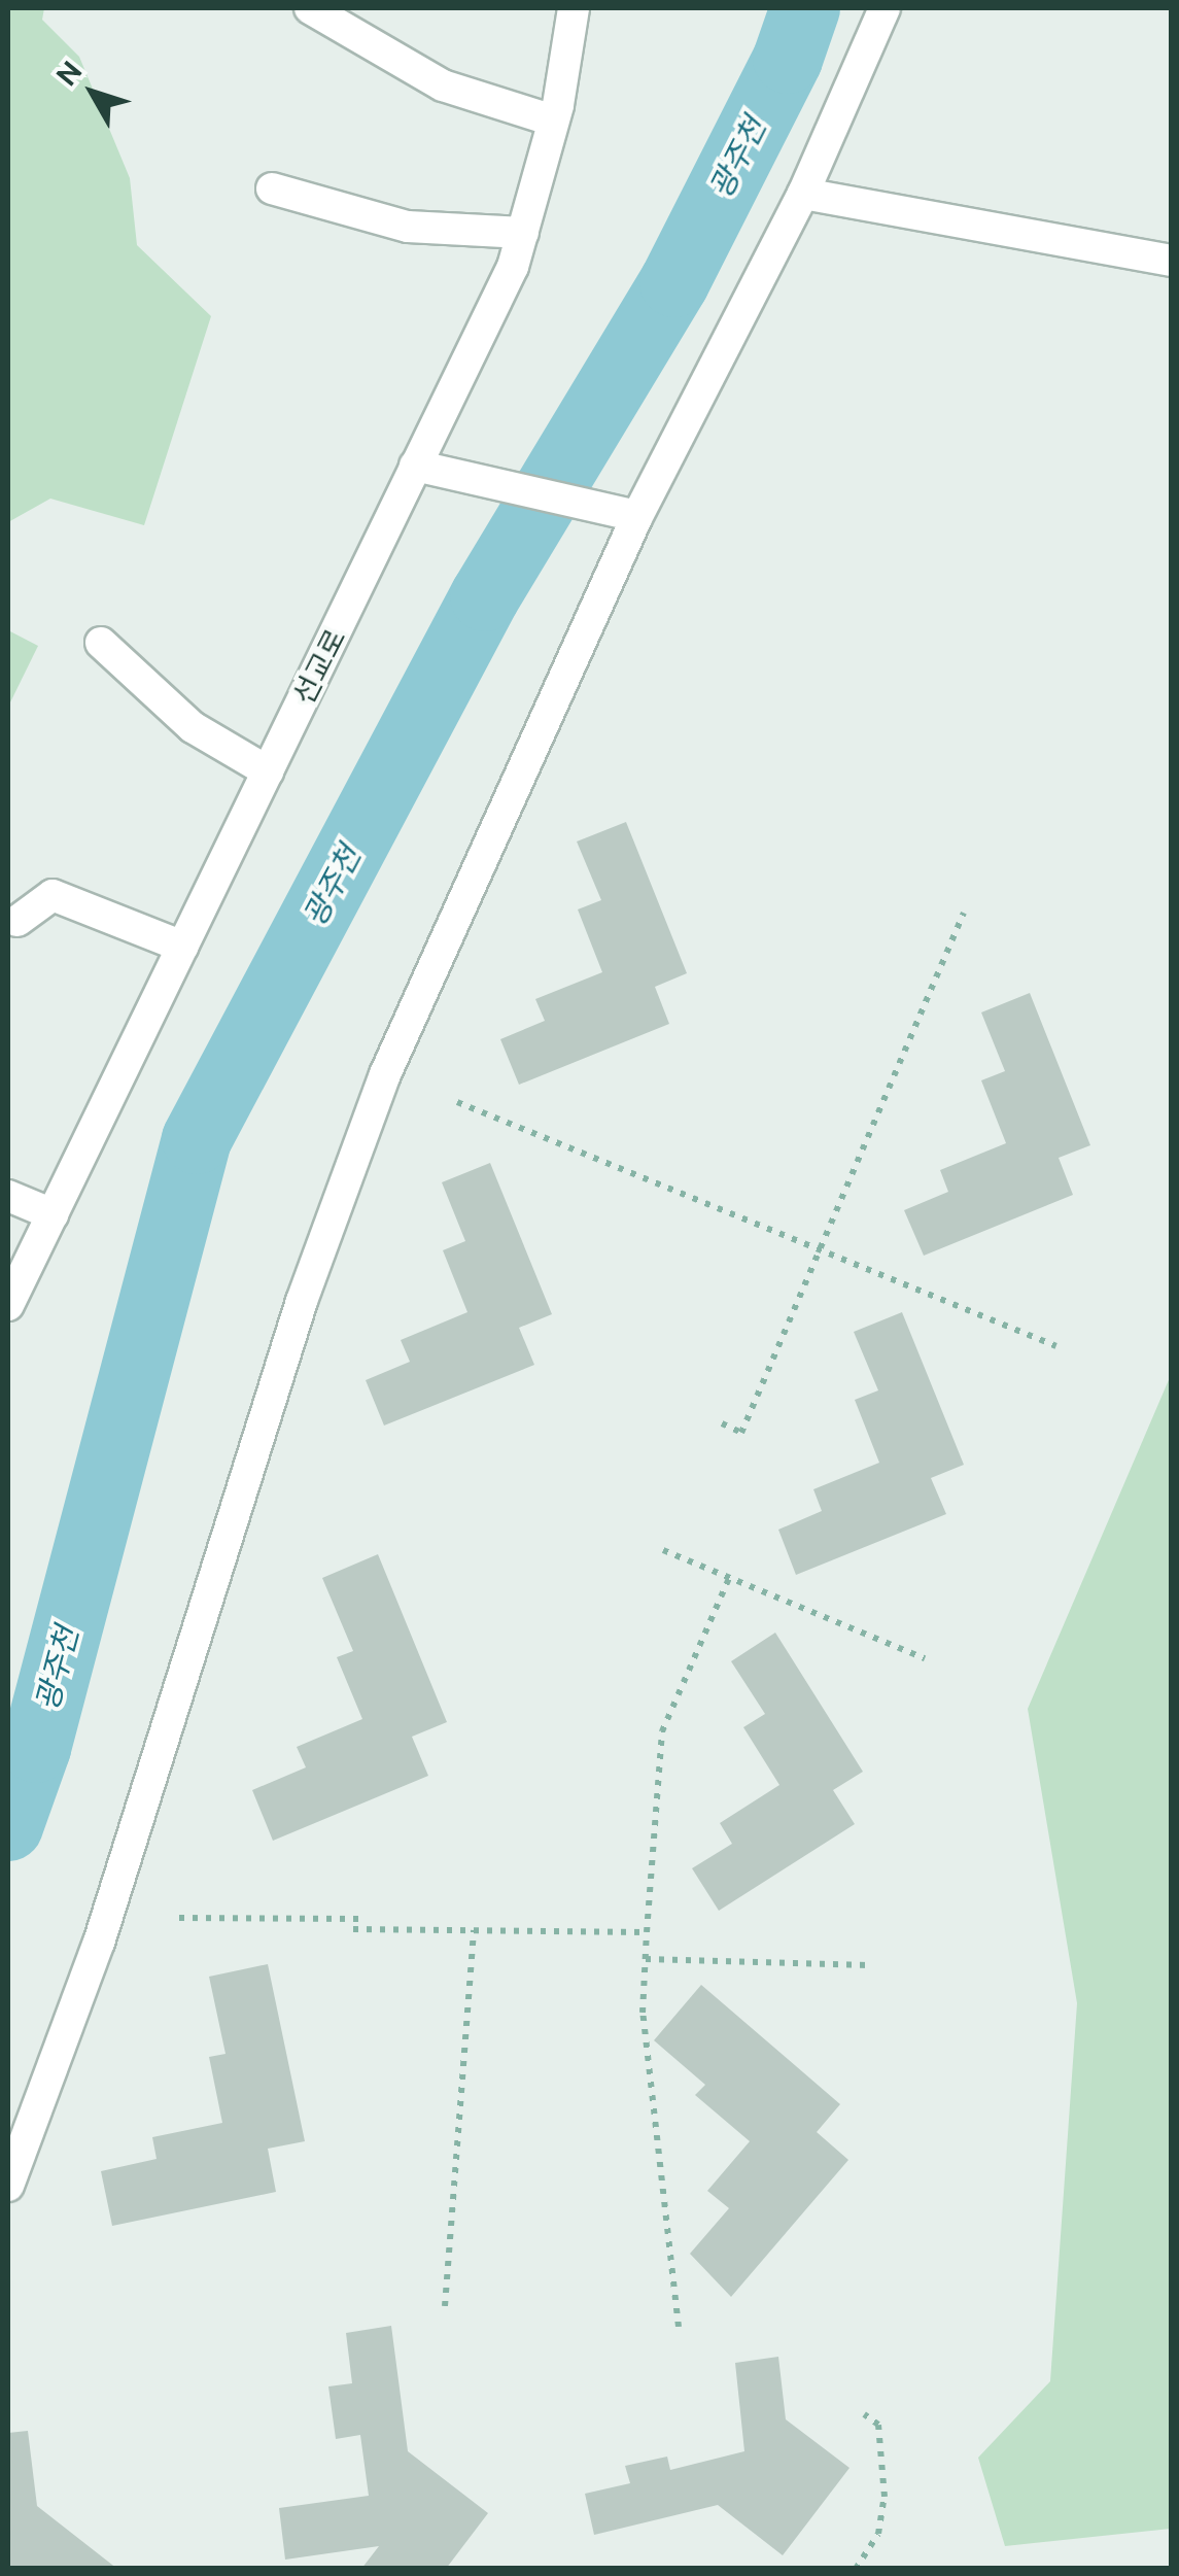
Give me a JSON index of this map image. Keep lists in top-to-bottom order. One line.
{"streets":{"street":["선교로"]},"water":["광주천"],"north":"top left"}
